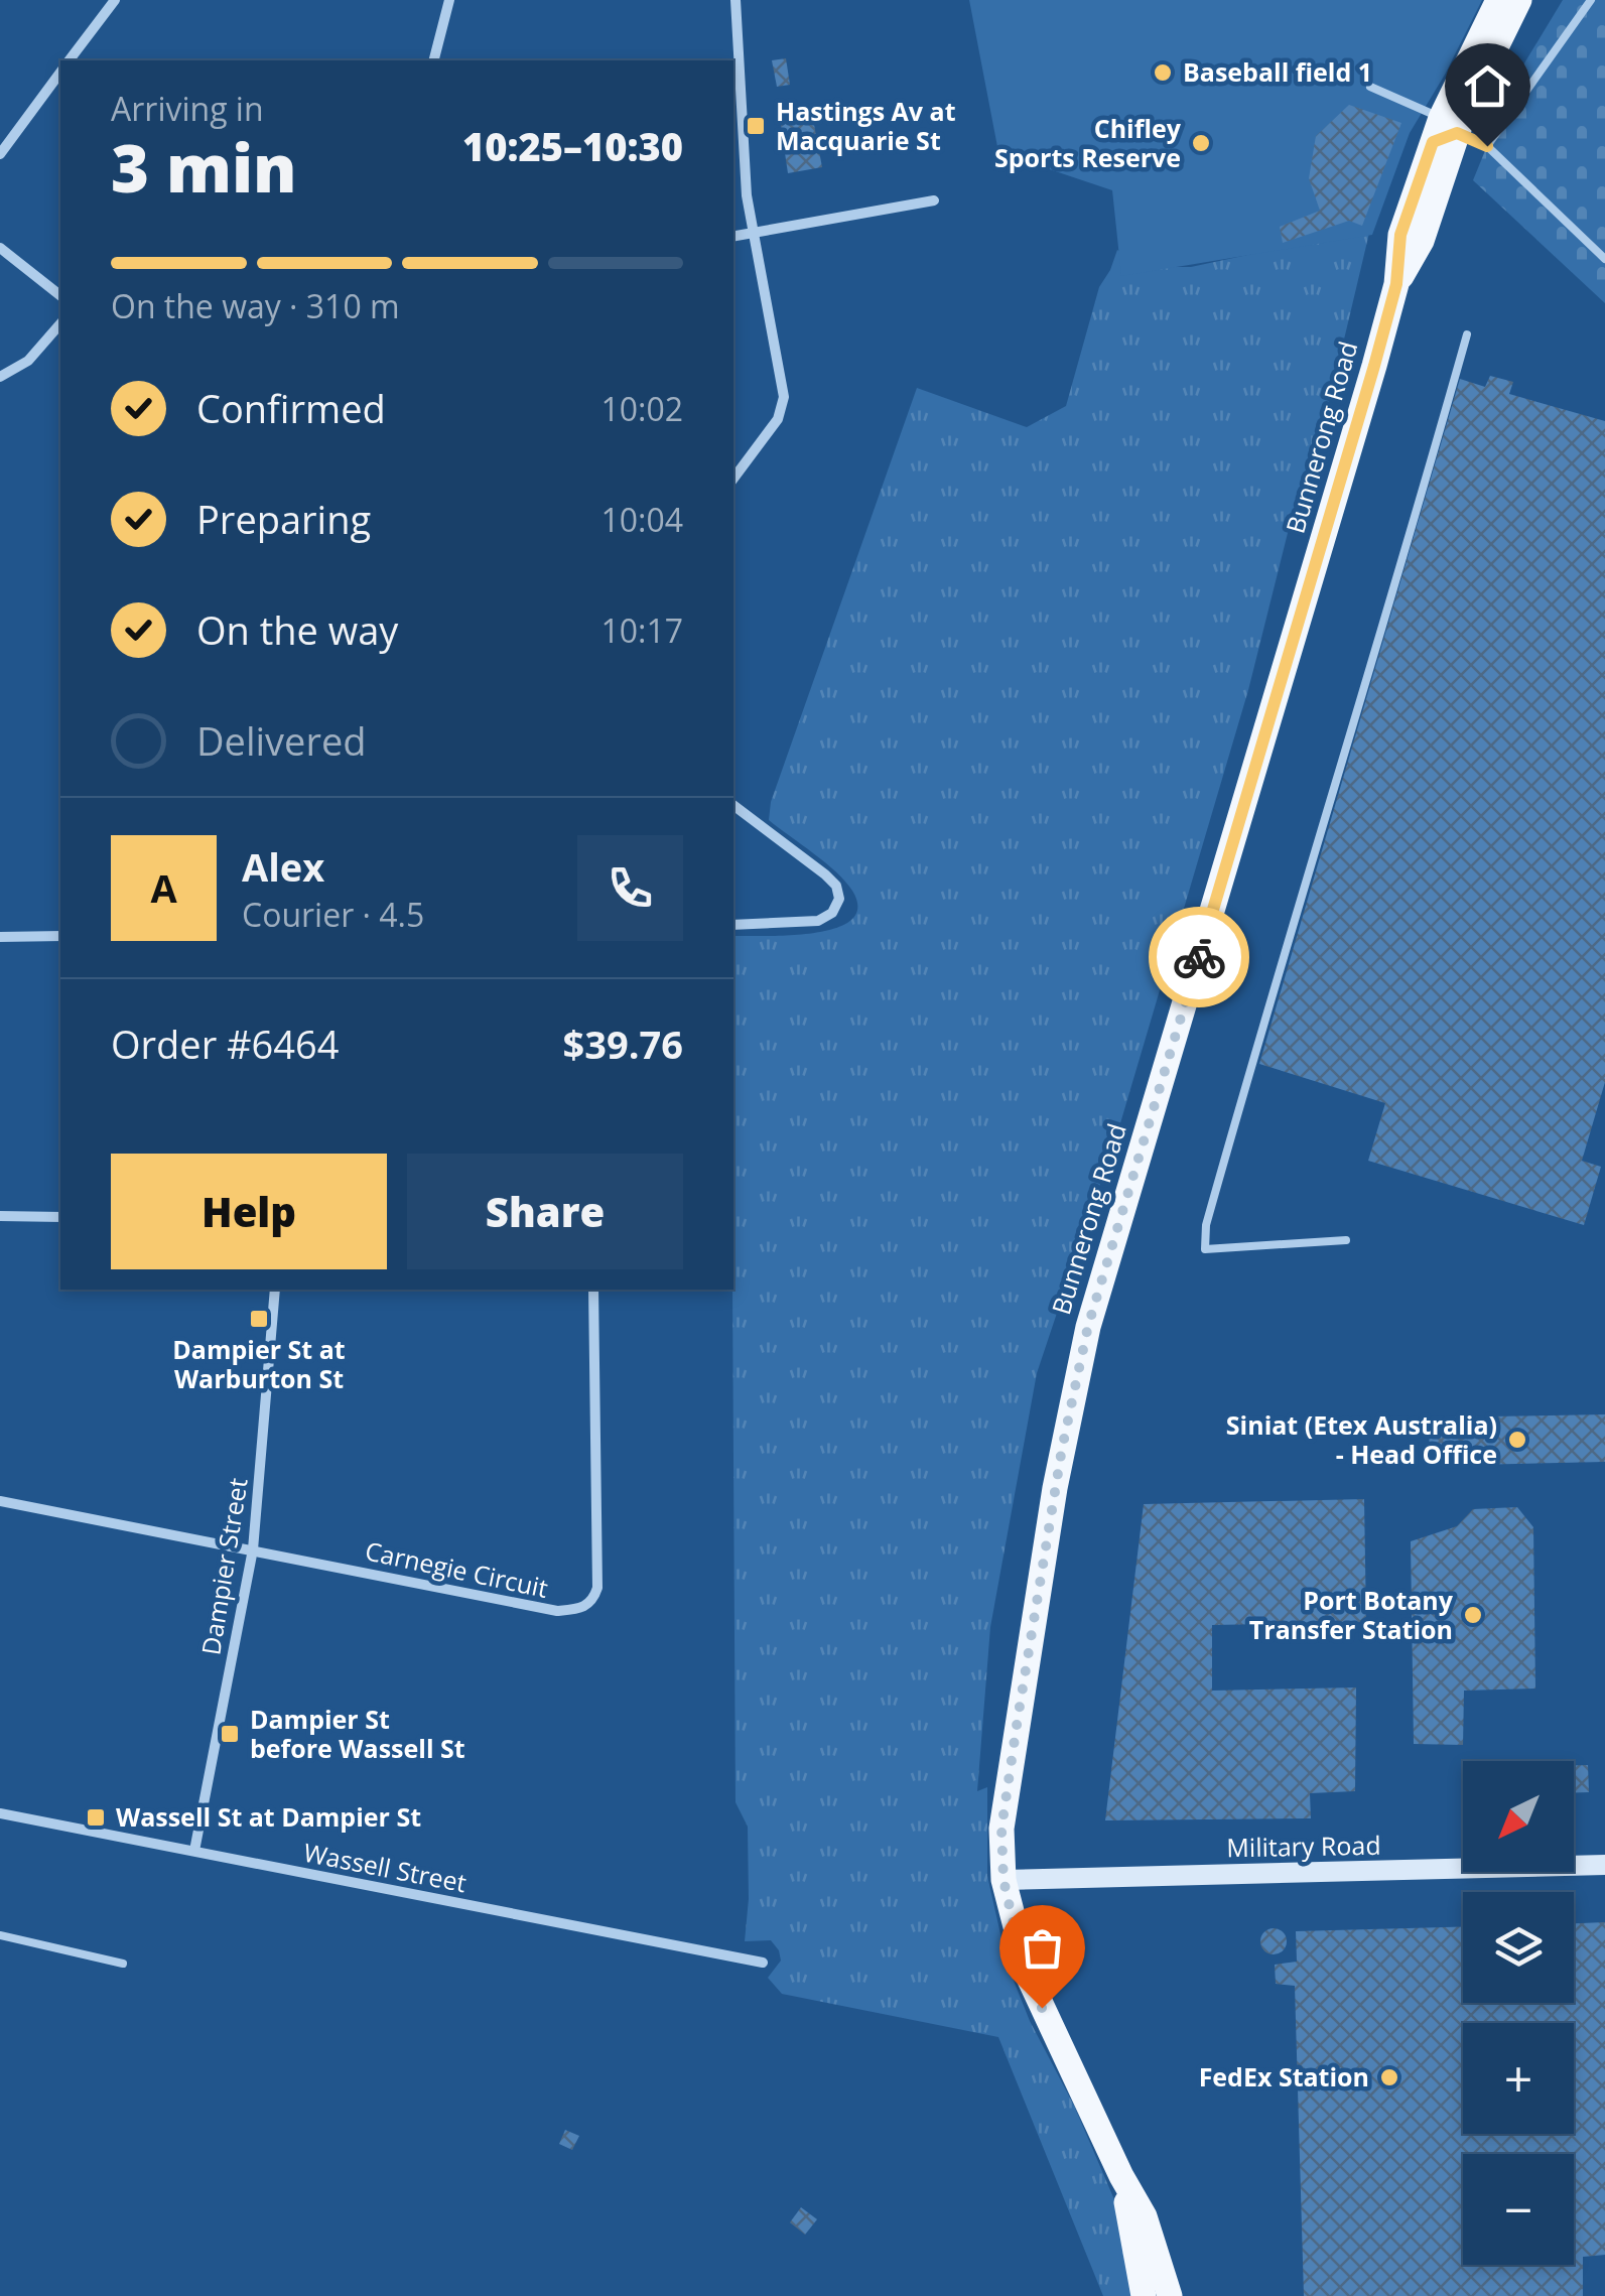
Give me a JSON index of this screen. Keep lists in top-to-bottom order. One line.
{"streets":{"main road":["Bunnerong Road"],"street":["Dampier Street","Carnegie Circuit","Military Road","Wassell Street"]},"crossings":[["Bunnerong Road","Military Road"],["Dampier Street","Carnegie Circuit"],["Dampier Street","Wassell Street"]],"places":{"other":["Baseball field 1","Chifley Sports Reserve","Siniat (Etex Australia) - Head Office","Port Botany Transfer Station","FedEx Station"],"transit":["Hastings Av at Macquarie St","Dampier St at Warburton St","Dampier St before Wassell St","Wassell St at Dampier St"]},"north":"bottom left","page":{"heading":["3 min","Arriving in","10:25–10:30"],"panel":["Alex","Courier · 4.5","Order #6464","$39.76"],"bar":"On the way · 310 m","list":[["Confirmed","10:02"],["Preparing","10:04"],["On the way","10:17"],"Delivered"],"round":"A","buttons":["Help","Share"],"map_buttons":["+","−"]}}
